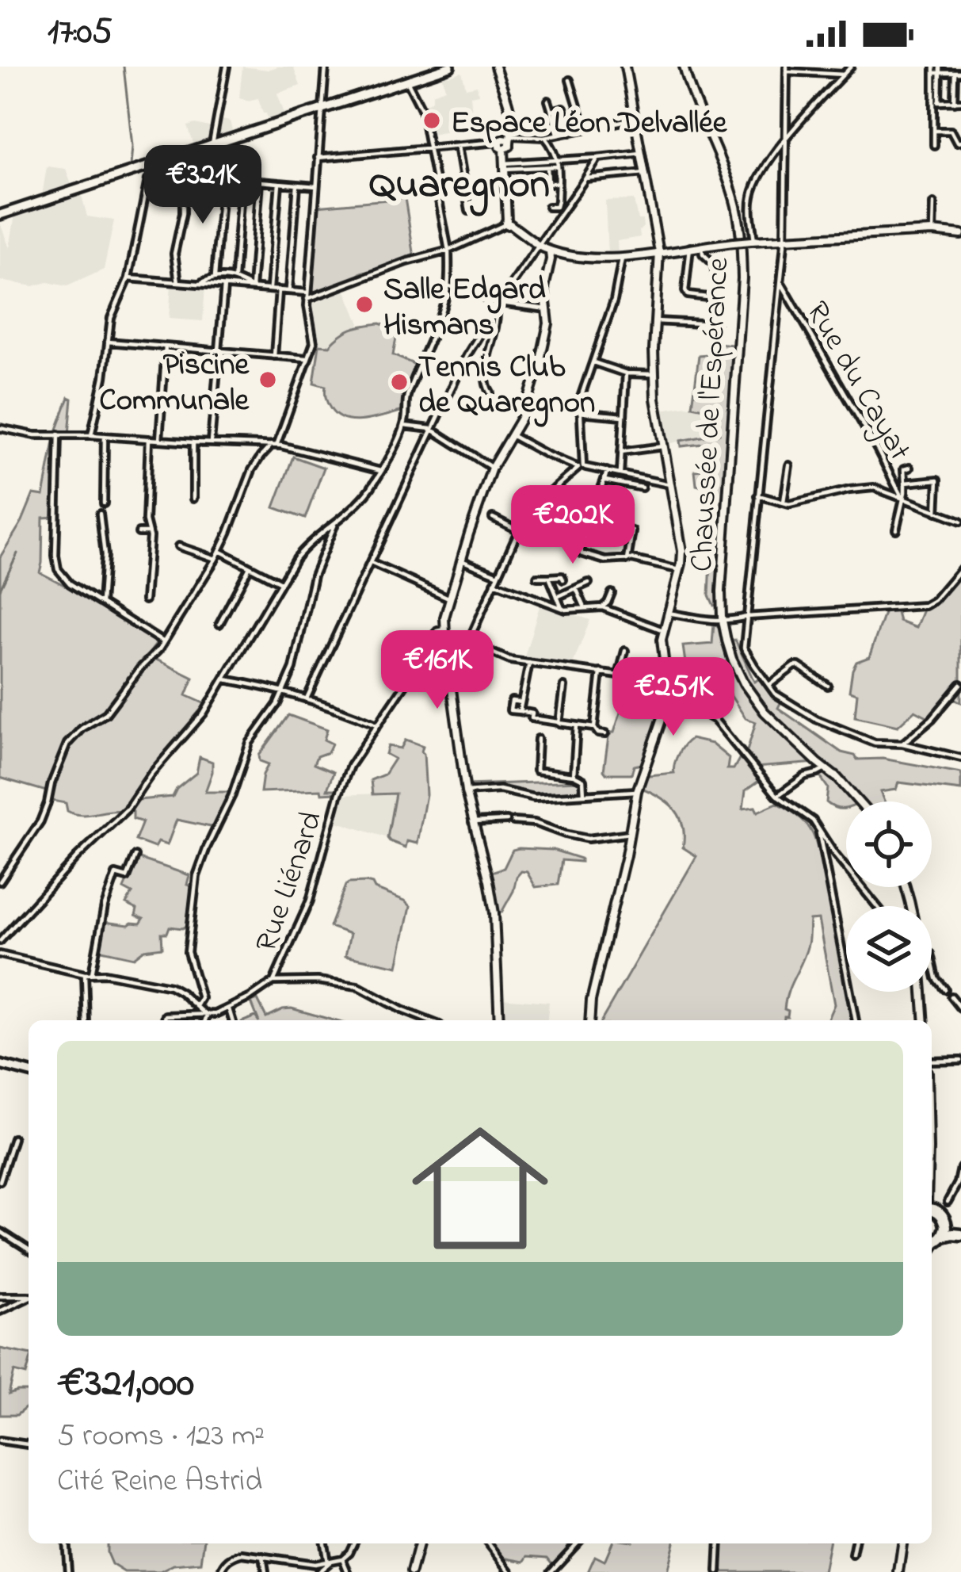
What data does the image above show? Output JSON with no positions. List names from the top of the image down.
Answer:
{
  "streets": {
    "street": ["Rue du Cayat", "Chaussée de l'Espérance", "Rue Liénard"]
  },
  "districts": ["Quaregnon"],
  "places": [
    "Espace Léon Delvallée",
    "Salle Edgard Hismans",
    "Piscine Communale",
    "Tennis Club de Quaregnon"
  ],
  "page": {
    "status": "17:05",
    "price": [
      "€321K",
      "€202K",
      "€161K",
      "€251K"
    ],
    "list": [
      {
        "name": "€321,000",
        "note": "5 rooms · 123 m² · Cité Reine Astrid"
      }
    ]
  }
}
